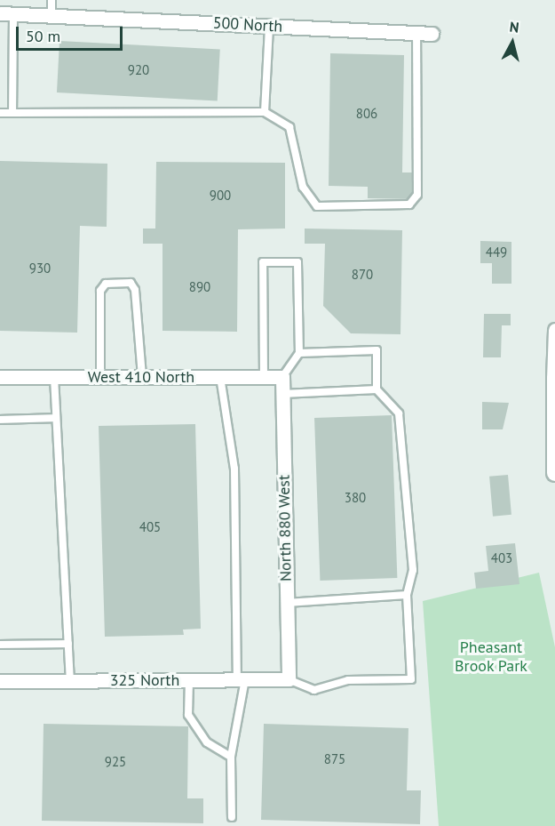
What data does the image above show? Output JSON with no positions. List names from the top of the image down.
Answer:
{
  "streets": {
    "street": [
      "500 North",
      "West 410 North",
      "North 880 West",
      "325 North"
    ]
  },
  "crossings": [
    ["West 410 North", "North 880 West"],
    ["North 880 West", "325 North"]
  ],
  "parks": ["Pheasant Brook Park"],
  "house_numbers": [
    "920",
    "806",
    "900",
    "449",
    "930",
    "870",
    "890",
    "380",
    "405",
    "403",
    "875",
    "925"
  ],
  "scale_bar": "50 m",
  "north": "top"
}
